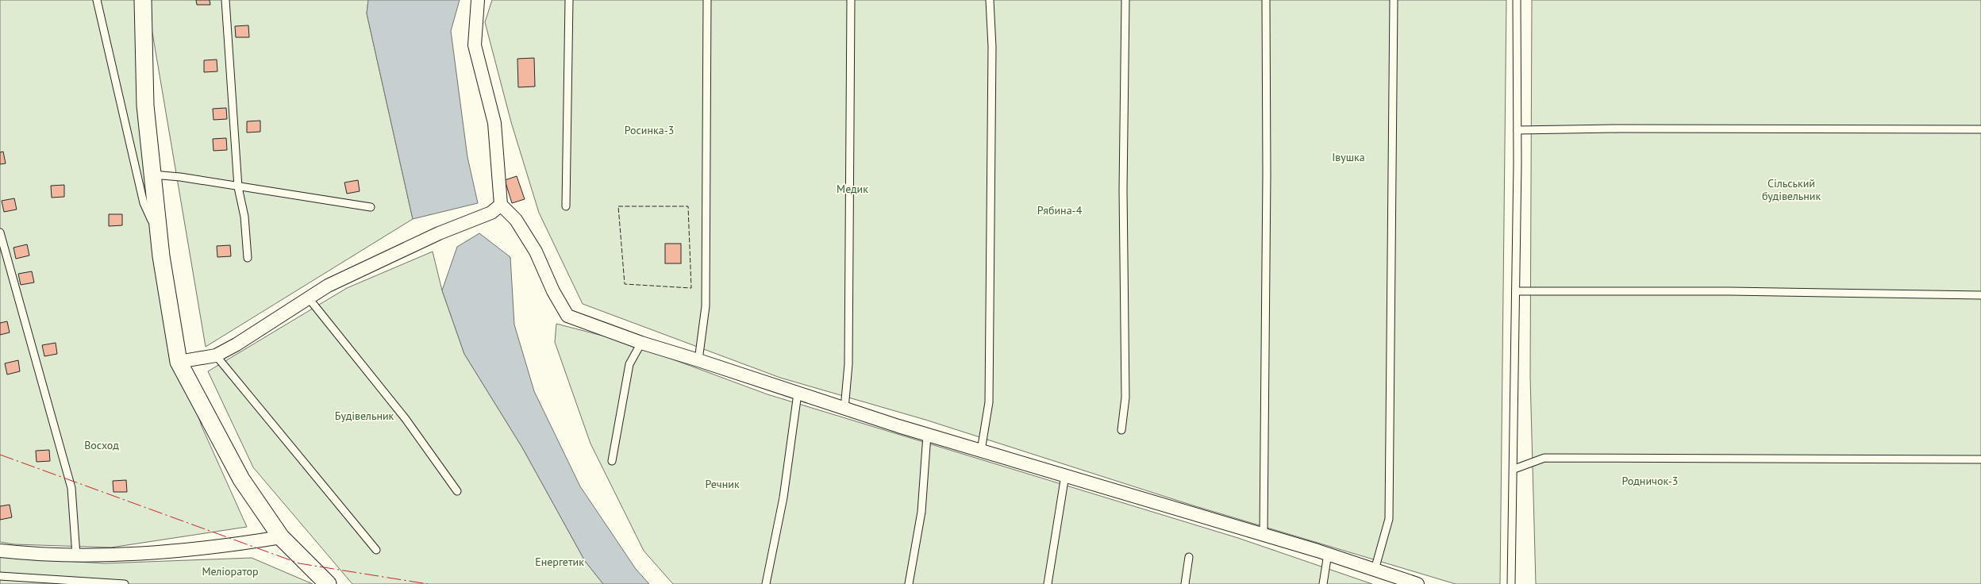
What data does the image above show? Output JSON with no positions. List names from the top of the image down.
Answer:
{
  "parks": [
    "Росинка-3",
    "Івушка",
    "Сільський будівельник",
    "Медик",
    "Рябина-4",
    "Будівельник",
    "Восход",
    "Родничок-3",
    "Речник",
    "Енергетик",
    "Меліоратор"
  ]
}
